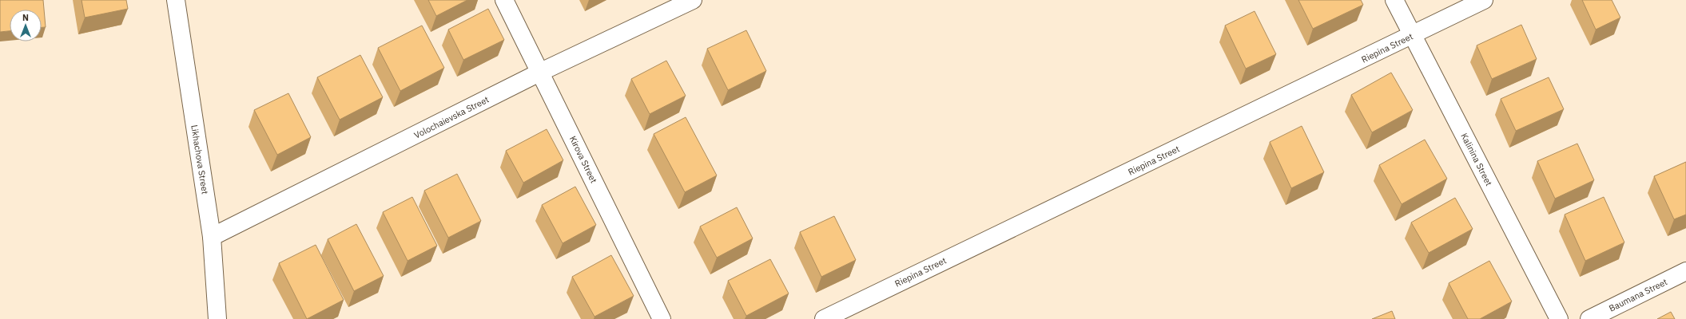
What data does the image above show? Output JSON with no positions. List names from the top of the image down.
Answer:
{
  "streets": {
    "street": [
      "Riepina Street",
      "Volochaievska Street",
      "Likhachova Street",
      "Kirova Street",
      "Kalinina Street",
      "Baumana Street"
    ]
  },
  "crossings": [
    ["Riepina Street", "Kalinina Street"],
    ["Volochaievska Street", "Likhachova Street"],
    ["Volochaievska Street", "Kirova Street"]
  ],
  "north": "top"
}
